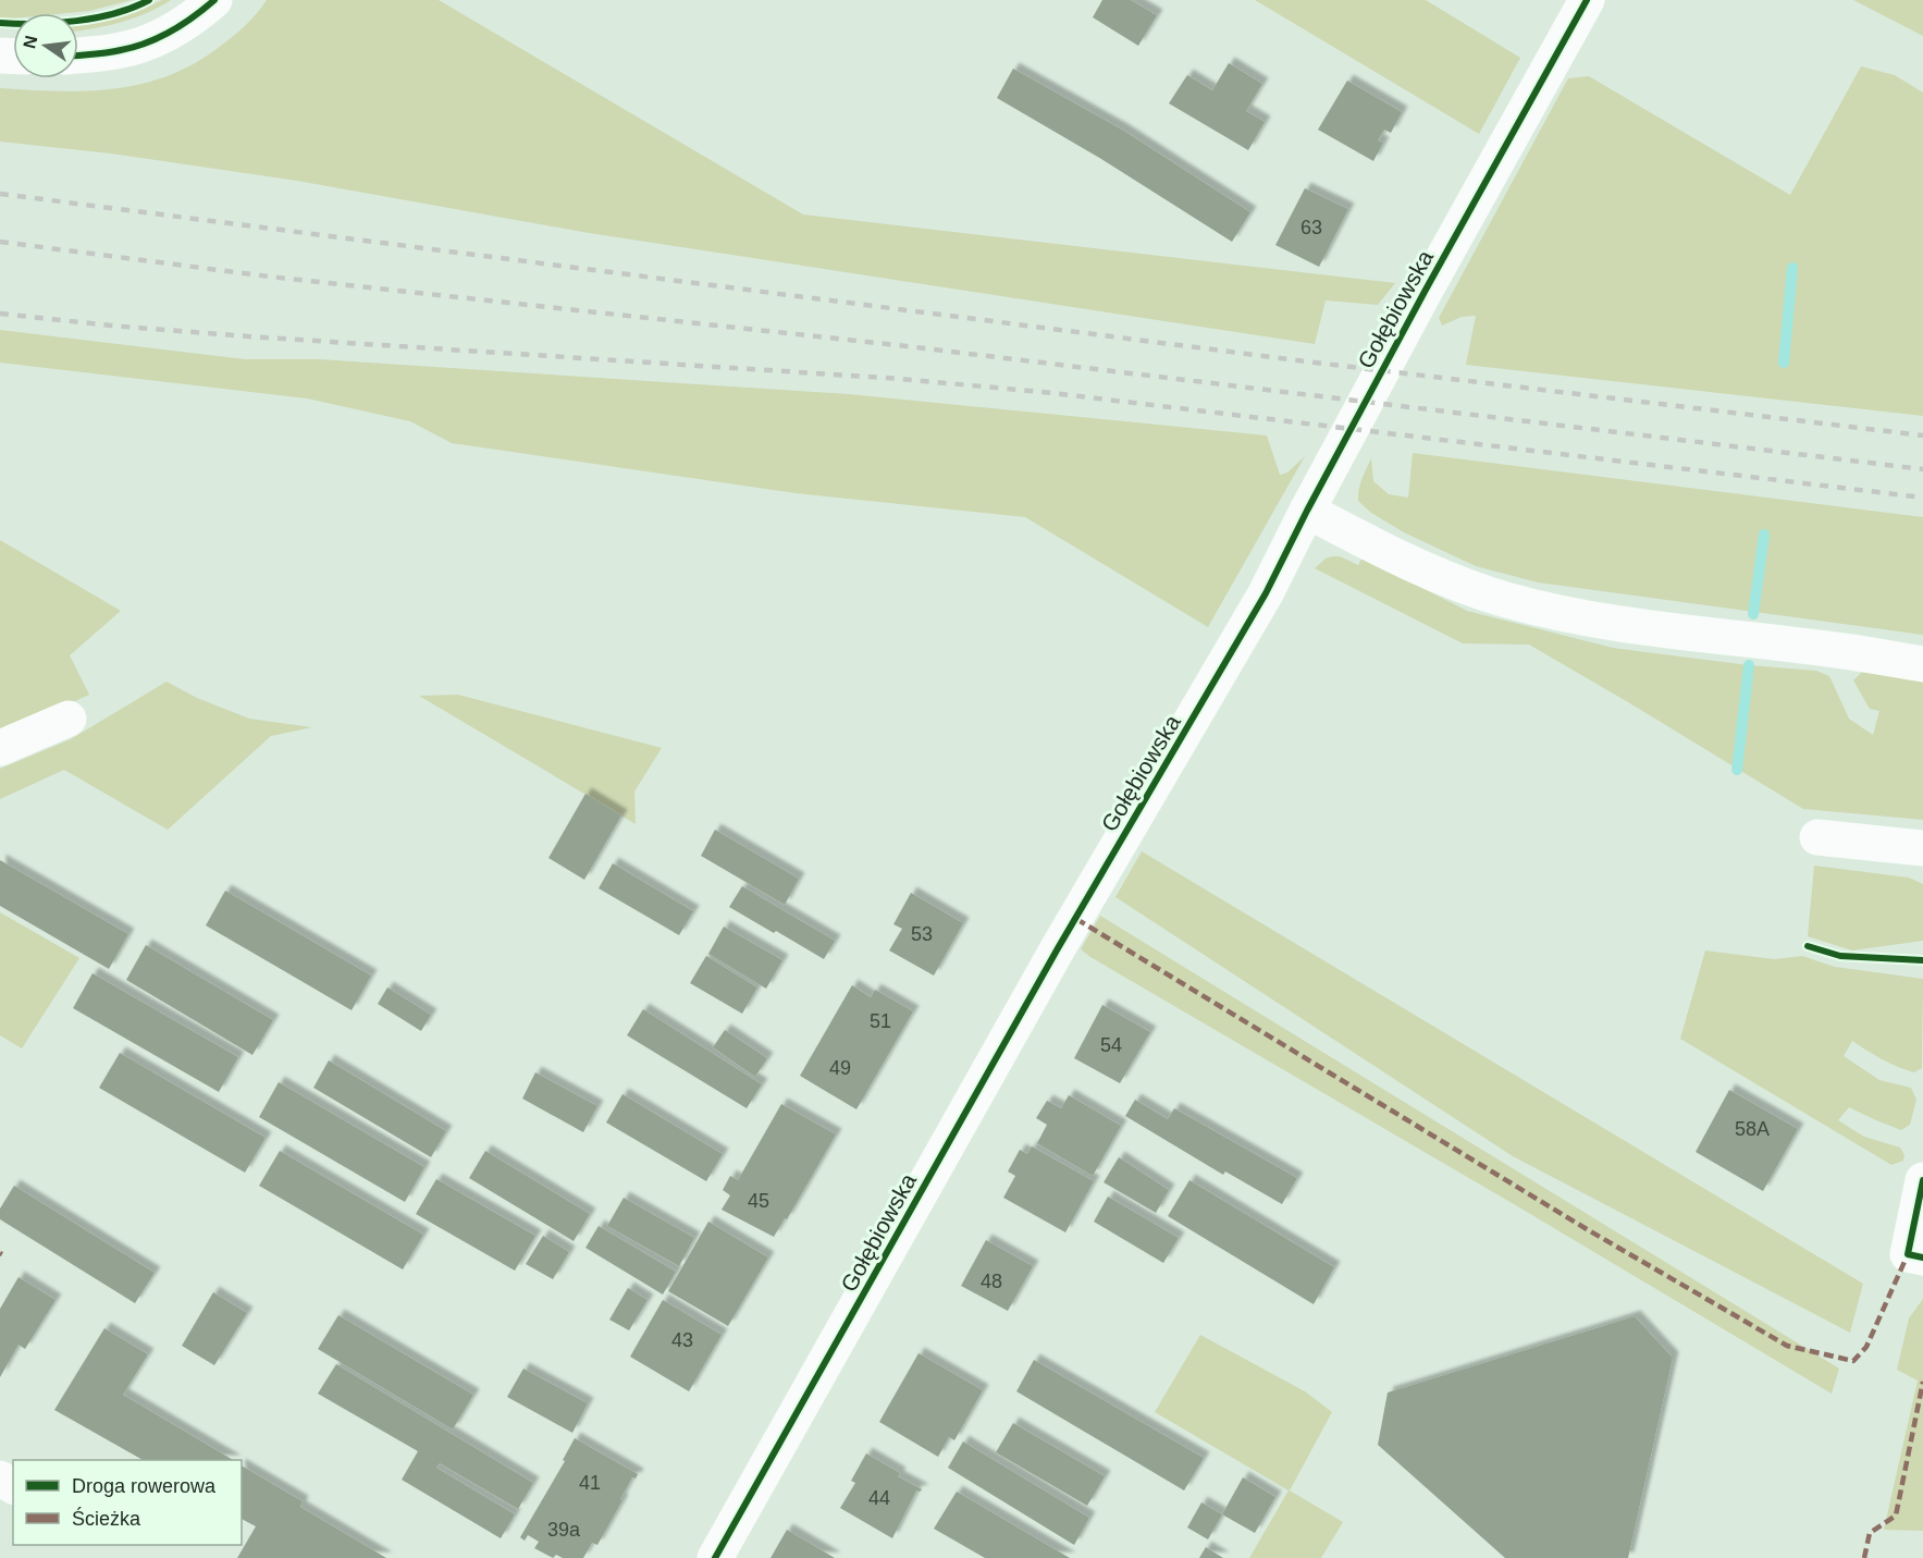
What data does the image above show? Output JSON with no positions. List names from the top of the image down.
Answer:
{
  "streets": {
    "street": ["Gołębiowska"]
  },
  "house_numbers": [
    "63",
    "53",
    "51",
    "54",
    "49",
    "58A",
    "45",
    "48",
    "43",
    "41",
    "44",
    "39a"
  ],
  "legend": ["Droga rowerowa", "Ścieżka"],
  "north": "left"
}
